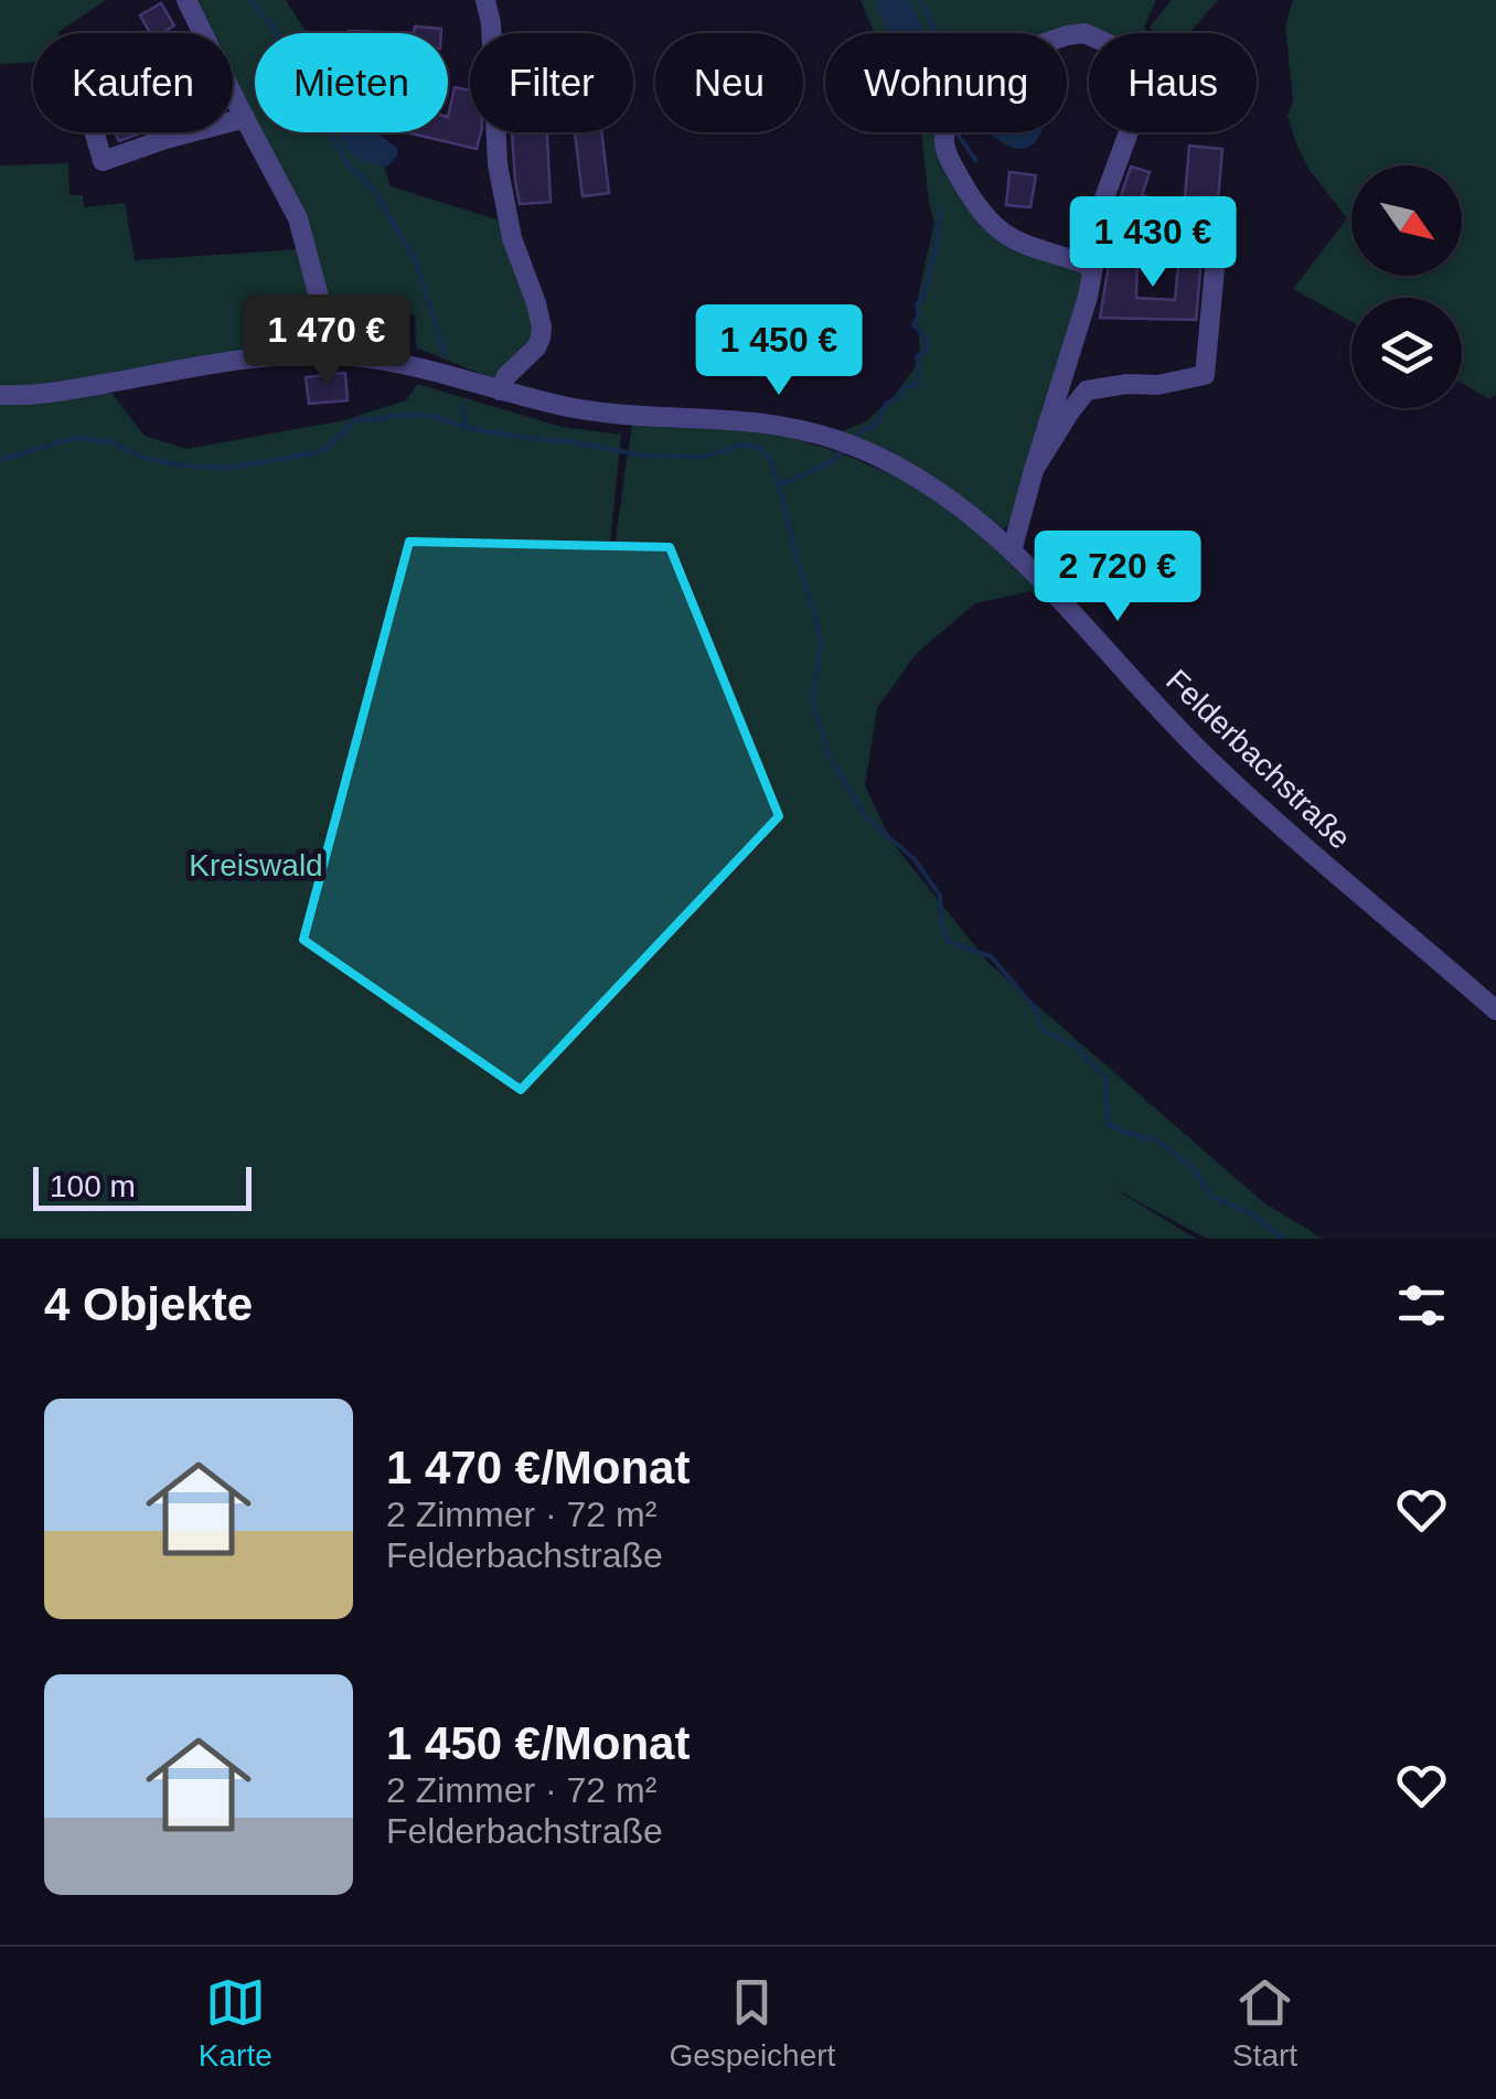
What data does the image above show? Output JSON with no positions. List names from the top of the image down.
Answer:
{
  "streets": {
    "street": ["Felderbachstraße"]
  },
  "parks": ["Kreiswald"],
  "scale_bar": "100 m",
  "north": "bottom right",
  "page": {
    "chip": [
      "Kaufen",
      "Mieten",
      "Filter",
      "Neu",
      "Wohnung",
      "Haus"
    ],
    "price": [
      "1 430 €",
      "1 470 €",
      "1 450 €",
      "2 720 €"
    ],
    "scale": "100 m",
    "heading": "4 Objekte",
    "list": [
      {
        "name": "1 470 €/Monat",
        "note": "2 Zimmer · 72 m² · Felderbachstraße"
      },
      {
        "name": "1 450 €/Monat",
        "note": "2 Zimmer · 72 m² · Felderbachstraße"
      }
    ],
    "tabs": ["Karte", "Gespeichert", "Start"]
  }
}
